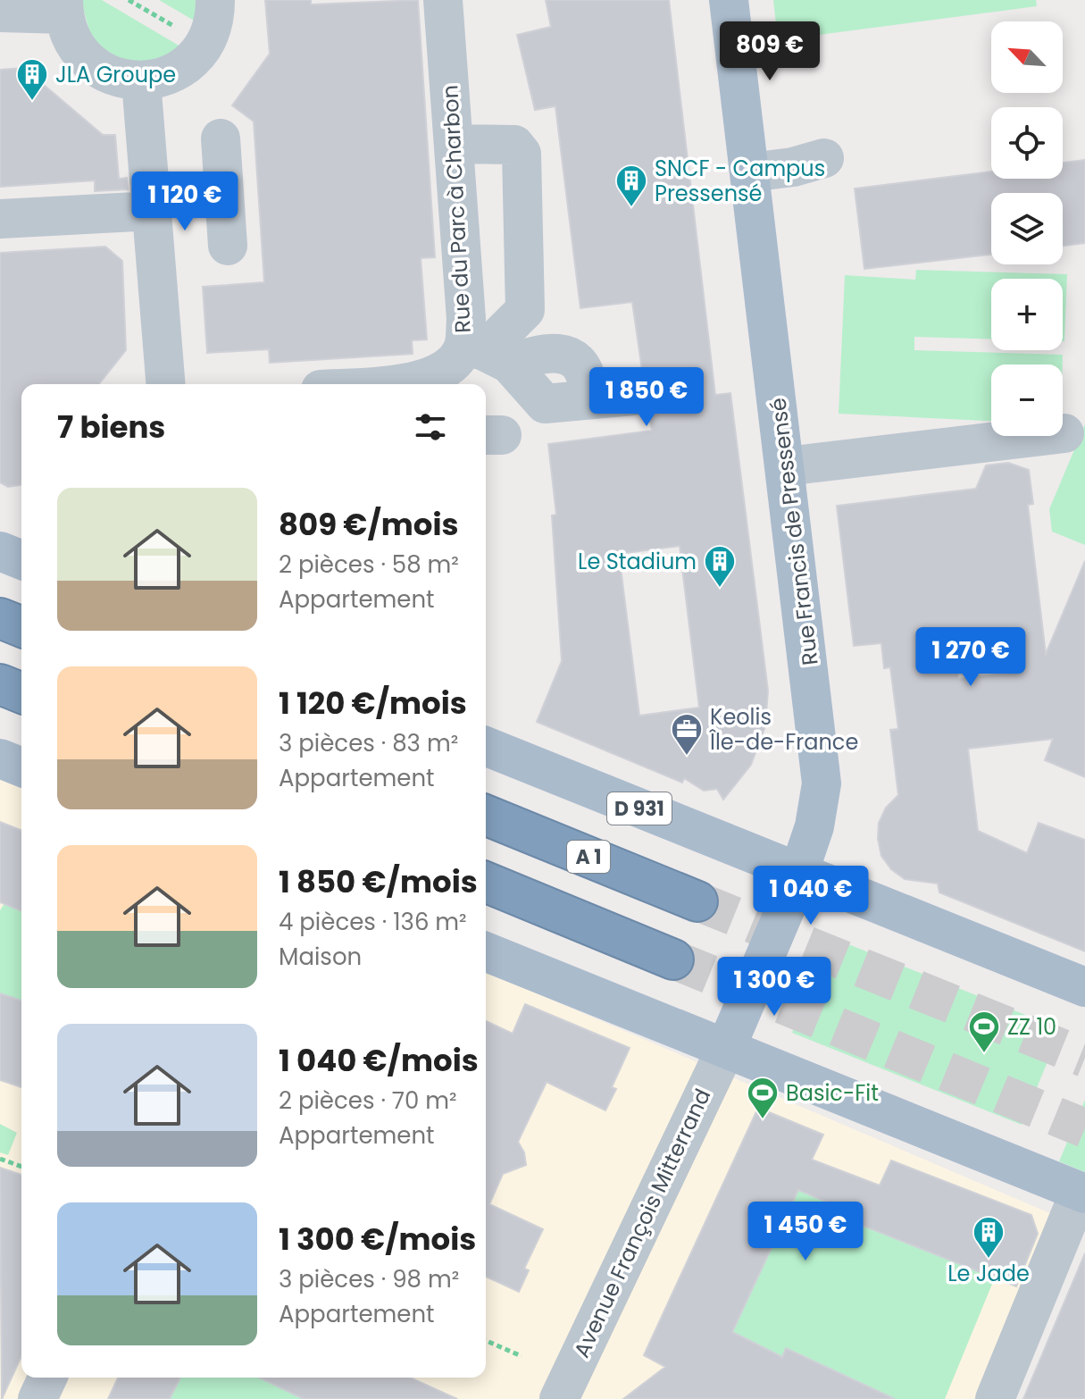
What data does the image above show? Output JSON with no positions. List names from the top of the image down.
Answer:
{
  "streets": {
    "highway": ["A 1"],
    "main road": ["Rue Francis de Pressensé", "D 931"],
    "street": ["Rue du Parc à Charbon", "Avenue François Mitterrand"]
  },
  "crossings": [
    ["Rue Francis de Pressensé", "D 931"],
    ["Rue Francis de Pressensé", "Avenue François Mitterrand"]
  ],
  "places": {
    "building": [
      "JLA Groupe",
      "SNCF - Campus Pressensé",
      "Le Stadium",
      "Le Jade"
    ],
    "office": ["Keolis Île-de-France"],
    "sports": ["ZZ 10", "Basic-Fit"]
  },
  "north": "top left",
  "page": {
    "map_buttons": ["+", "−"],
    "price": [
      "809 €",
      "1 120 €",
      "1 850 €",
      "1 270 €",
      "1 040 €",
      "1 300 €",
      "1 450 €"
    ],
    "heading": "7 biens",
    "list": [
      {
        "name": "809 €/mois",
        "note": "2 pièces · 58 m² · Appartement"
      },
      {
        "name": "1 120 €/mois",
        "note": "3 pièces · 83 m² · Appartement"
      },
      {
        "name": "1 850 €/mois",
        "note": "4 pièces · 136 m² · Maison"
      },
      {
        "name": "1 040 €/mois",
        "note": "2 pièces · 70 m² · Appartement"
      },
      {
        "name": "1 300 €/mois",
        "note": "3 pièces · 98 m² · Appartement"
      }
    ]
  }
}
